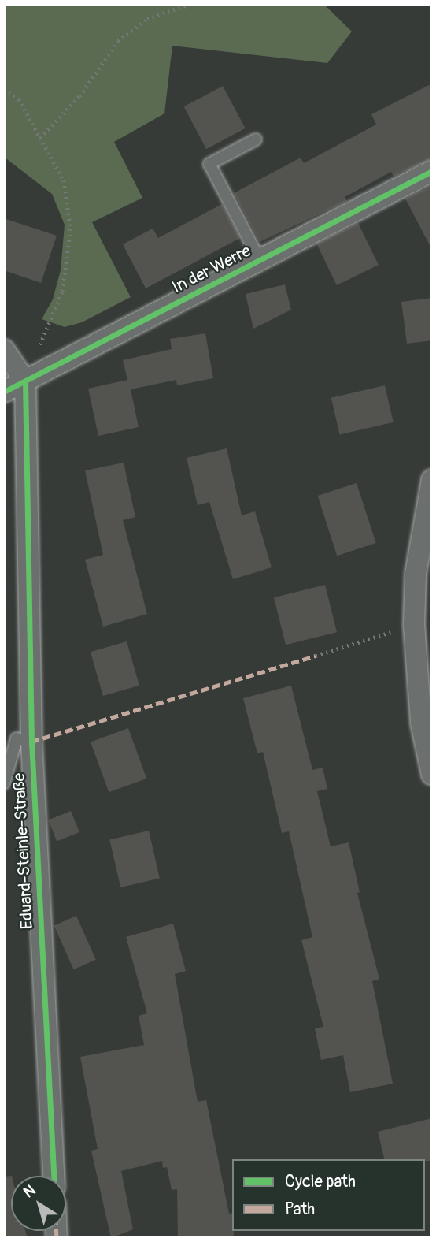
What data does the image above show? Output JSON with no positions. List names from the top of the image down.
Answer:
{
  "streets": {
    "street": ["In der Werre", "Eduard-Steinle-Straße"]
  },
  "crossings": [
    ["In der Werre", "Eduard-Steinle-Straße"]
  ],
  "legend": ["Cycle path", "Path"],
  "north": "top left"
}
